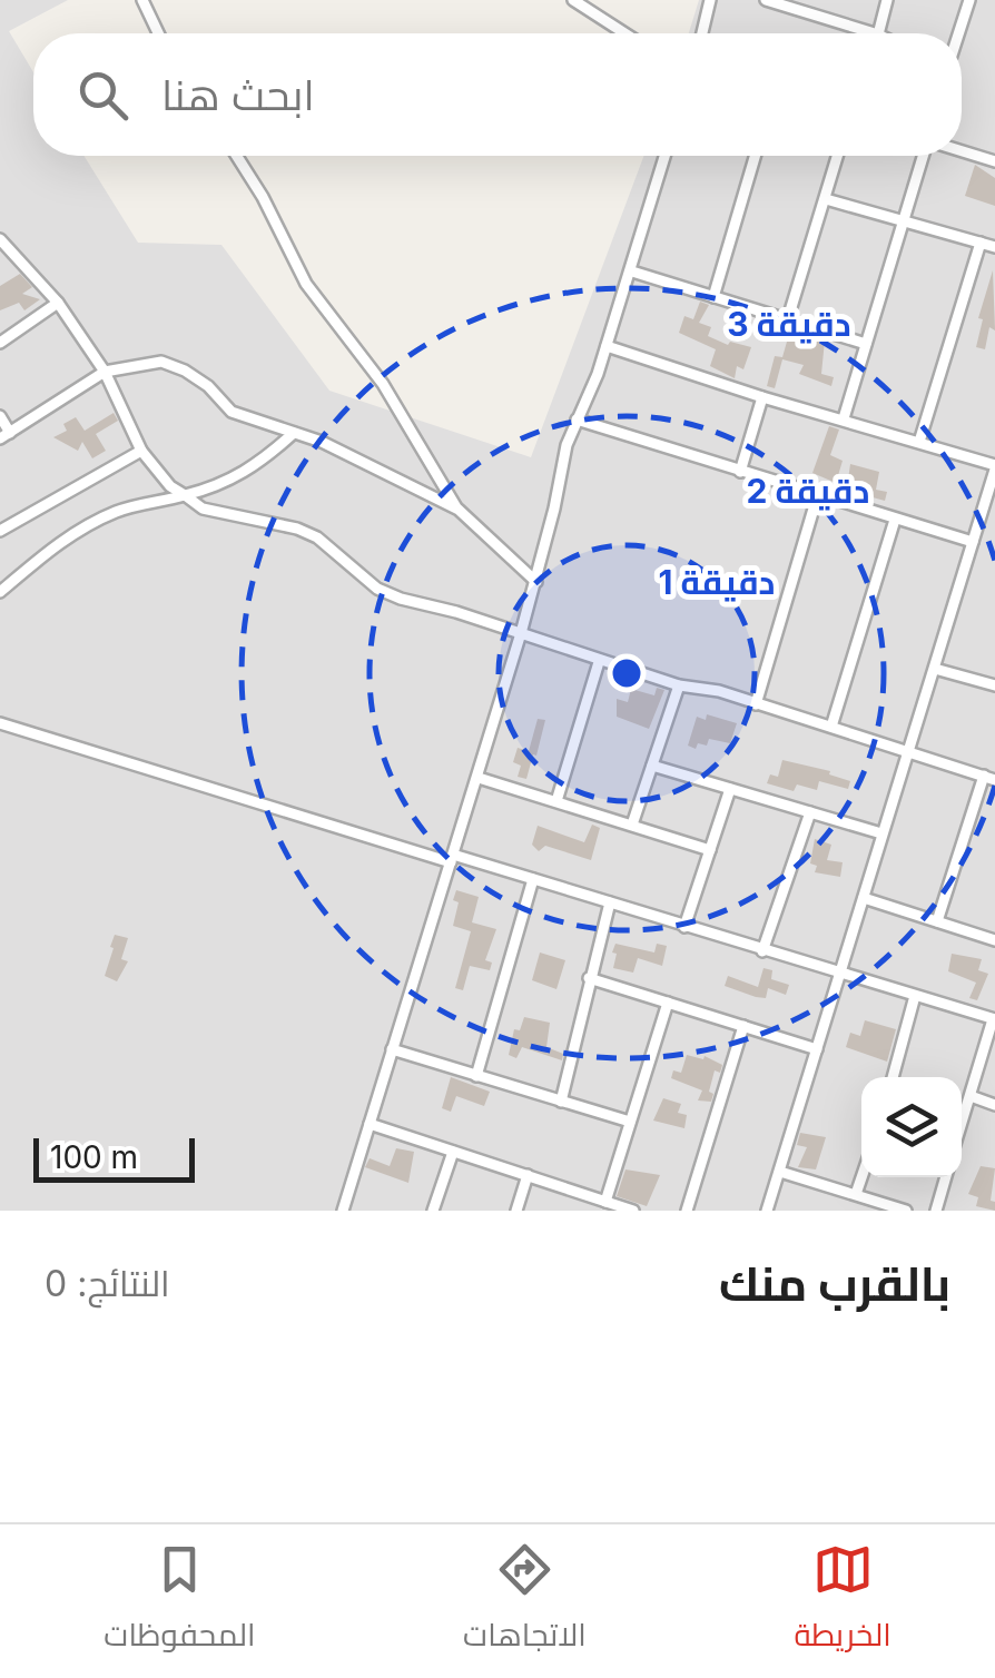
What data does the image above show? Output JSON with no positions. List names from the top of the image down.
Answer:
{
  "scale_bar": "100 m",
  "page": {
    "search": "ابحث هنا",
    "scale": "100 m",
    "heading": ["بالقرب منك", "النتائج: 0"],
    "nav": ["الخريطة", "الاتجاهات", "المحفوظات"]
  },
  "rings": ["3 دقيقة", "2 دقيقة", "1 دقيقة"]
}
